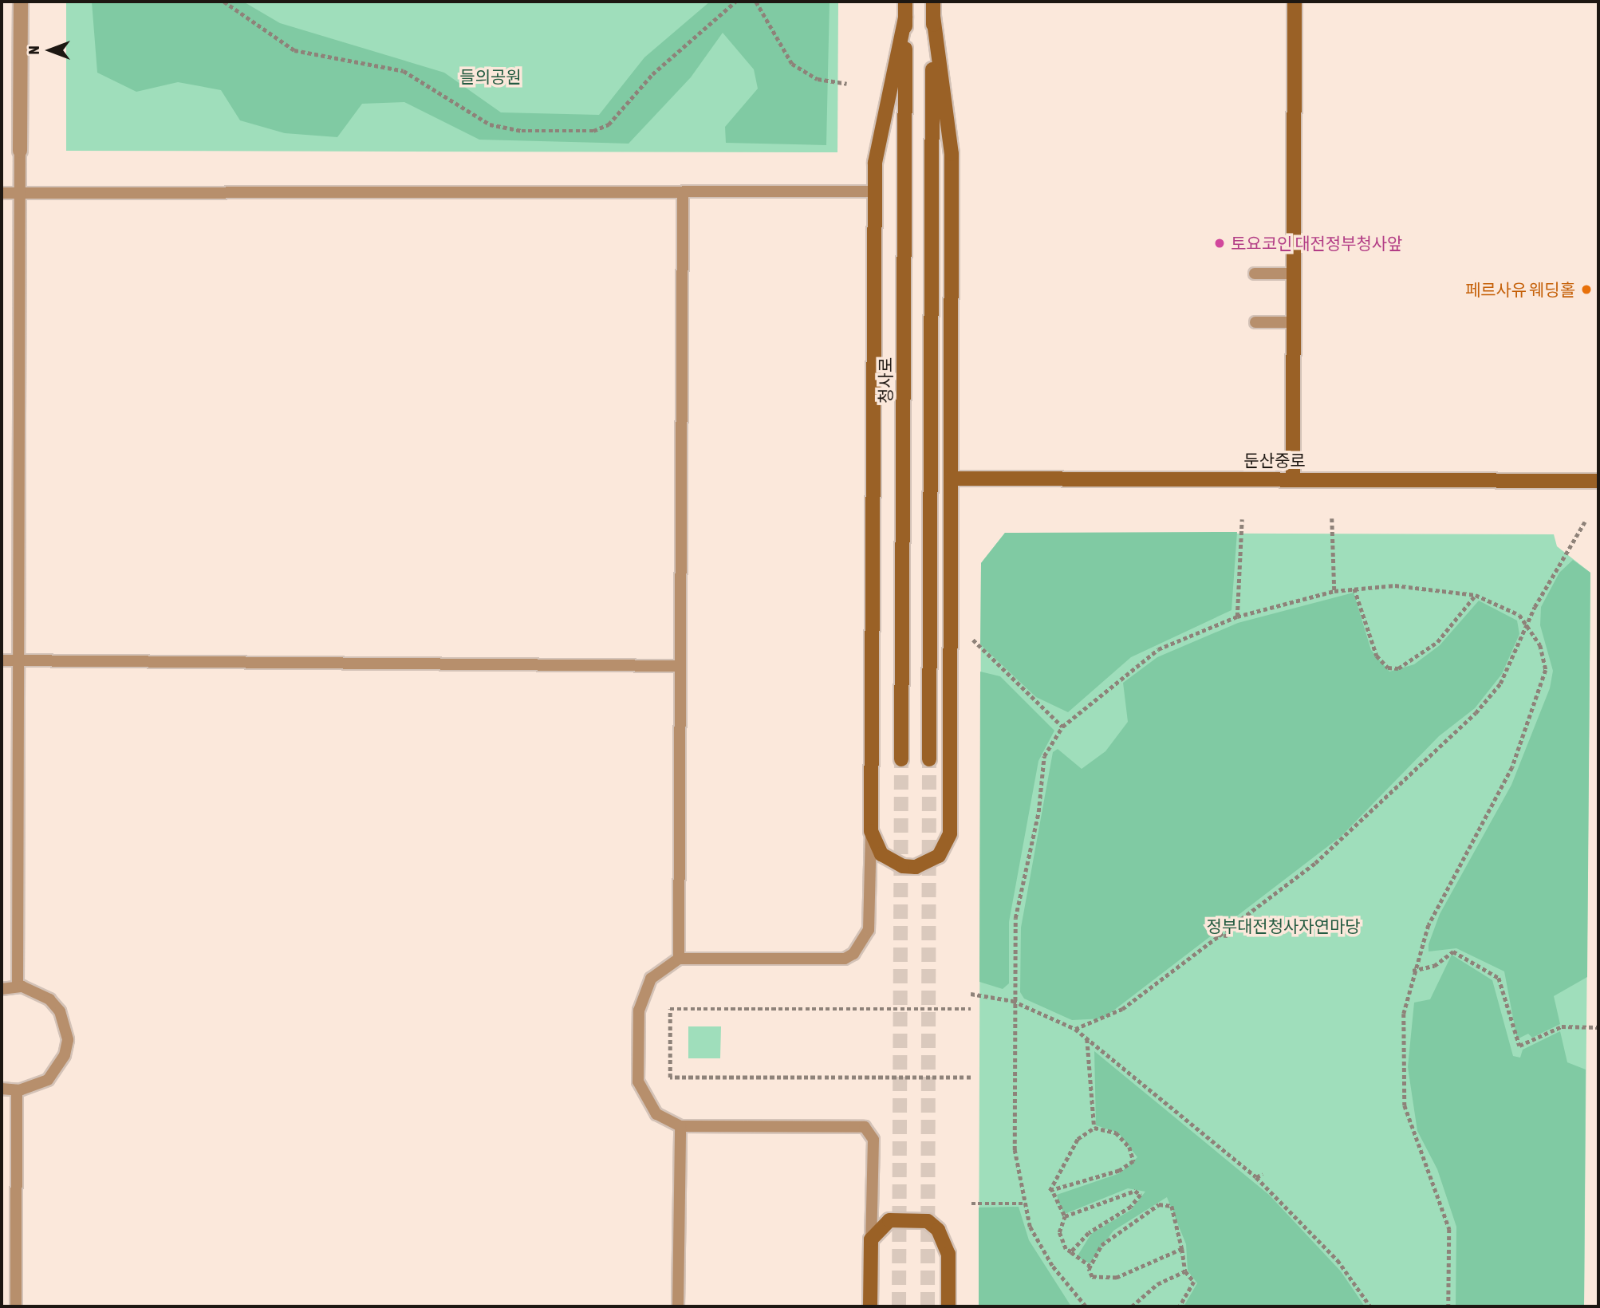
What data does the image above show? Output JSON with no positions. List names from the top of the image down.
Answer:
{
  "streets": {
    "street": ["청사로", "둔산중로"]
  },
  "parks": ["들의공원", "정부대전청사자연마당"],
  "places": ["토요코인 대전정부청사앞", "페르사유 웨딩홀"],
  "north": "left"
}
